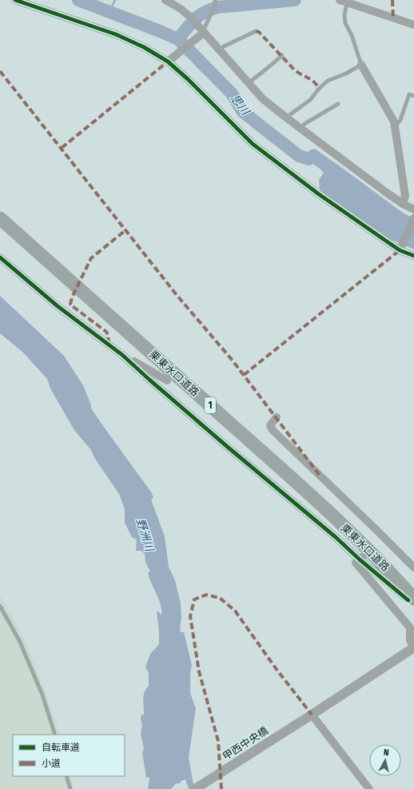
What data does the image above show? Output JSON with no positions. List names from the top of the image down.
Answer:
{
  "streets": {
    "highway": ["栗東水口道路", "1"],
    "street": ["甲西中央橋"]
  },
  "water": ["思川", "野洲川"],
  "legend": ["自転車道", "小道"],
  "north": "top"
}
